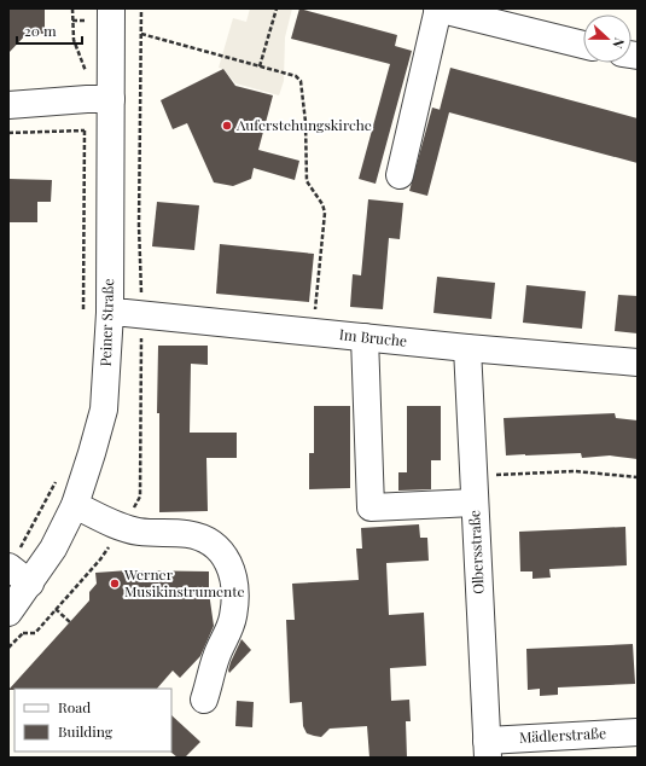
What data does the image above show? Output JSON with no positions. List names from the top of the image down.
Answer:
{
  "streets": {
    "street": [
      "Peiner Straße",
      "Im Bruche",
      "Olbersstraße",
      "Mädlerstraße"
    ]
  },
  "crossings": [
    ["Peiner Straße", "Im Bruche"],
    ["Im Bruche", "Olbersstraße"],
    ["Olbersstraße", "Mädlerstraße"]
  ],
  "places": ["Auferstehungskirche", "Werner Musikinstrumente"],
  "legend": ["Road", "Building"],
  "scale_bar": "20 m",
  "north": "right"
}
